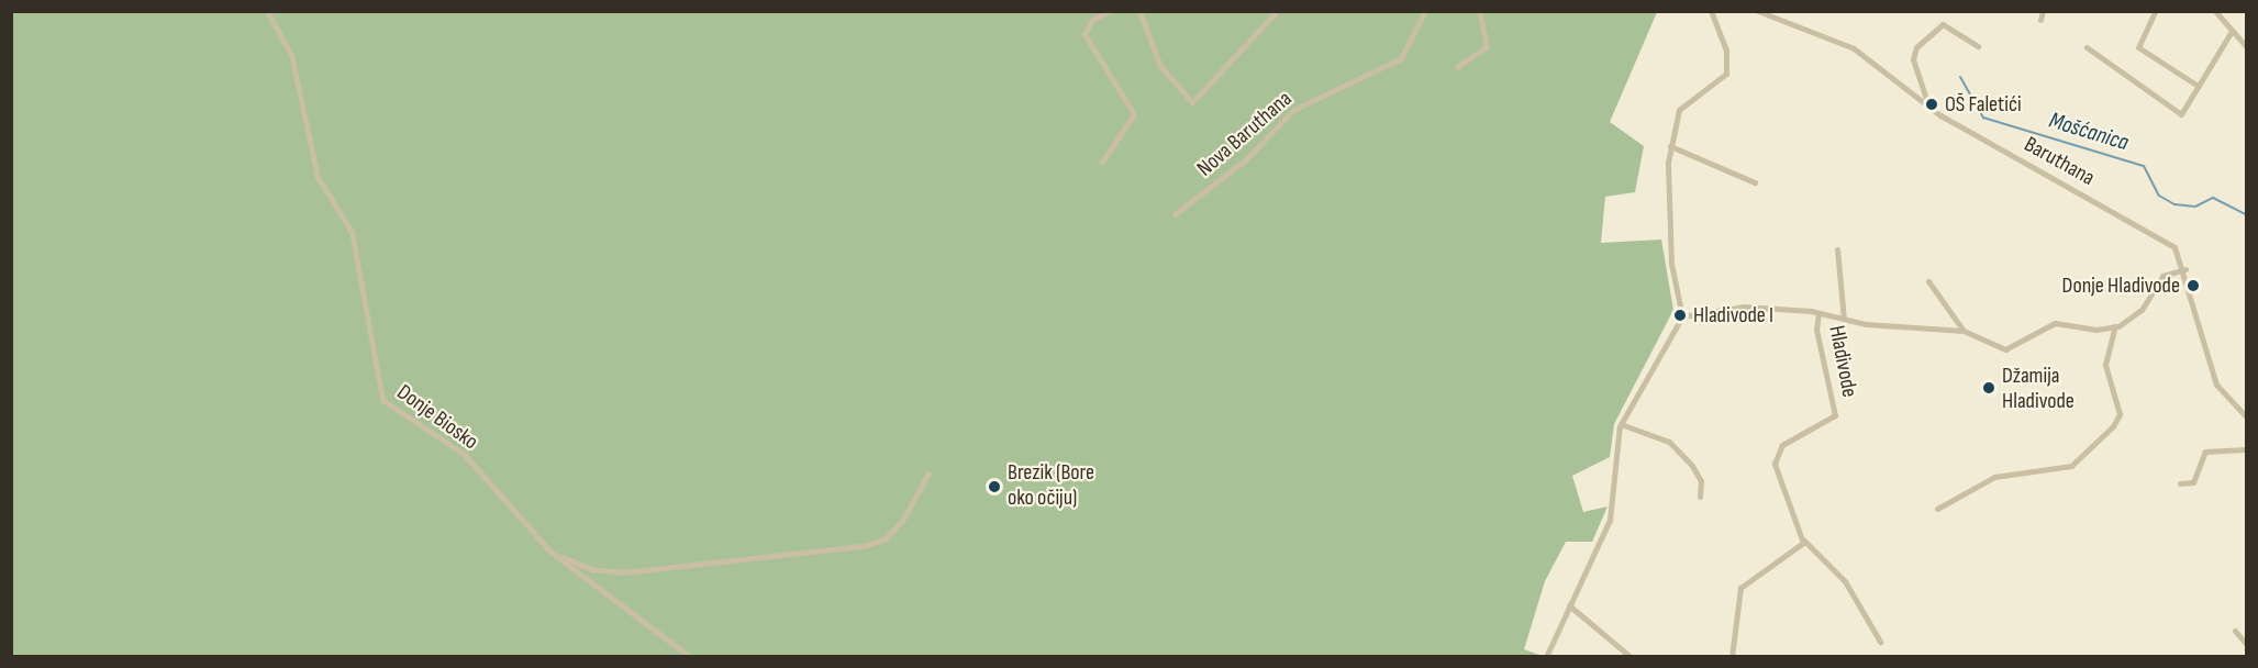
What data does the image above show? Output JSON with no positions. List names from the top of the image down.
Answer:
{
  "streets": {
    "street": [
      "Nova Baruthana",
      "Baruthana",
      "Hladivode",
      "Donje Biosko"
    ]
  },
  "water": ["Mošćanica"],
  "places": [
    "OŠ Faletići",
    "Donje Hladivode",
    "Hladivode I",
    "Džamija Hladivode",
    "Brezik (Bore oko očiju)"
  ]
}
